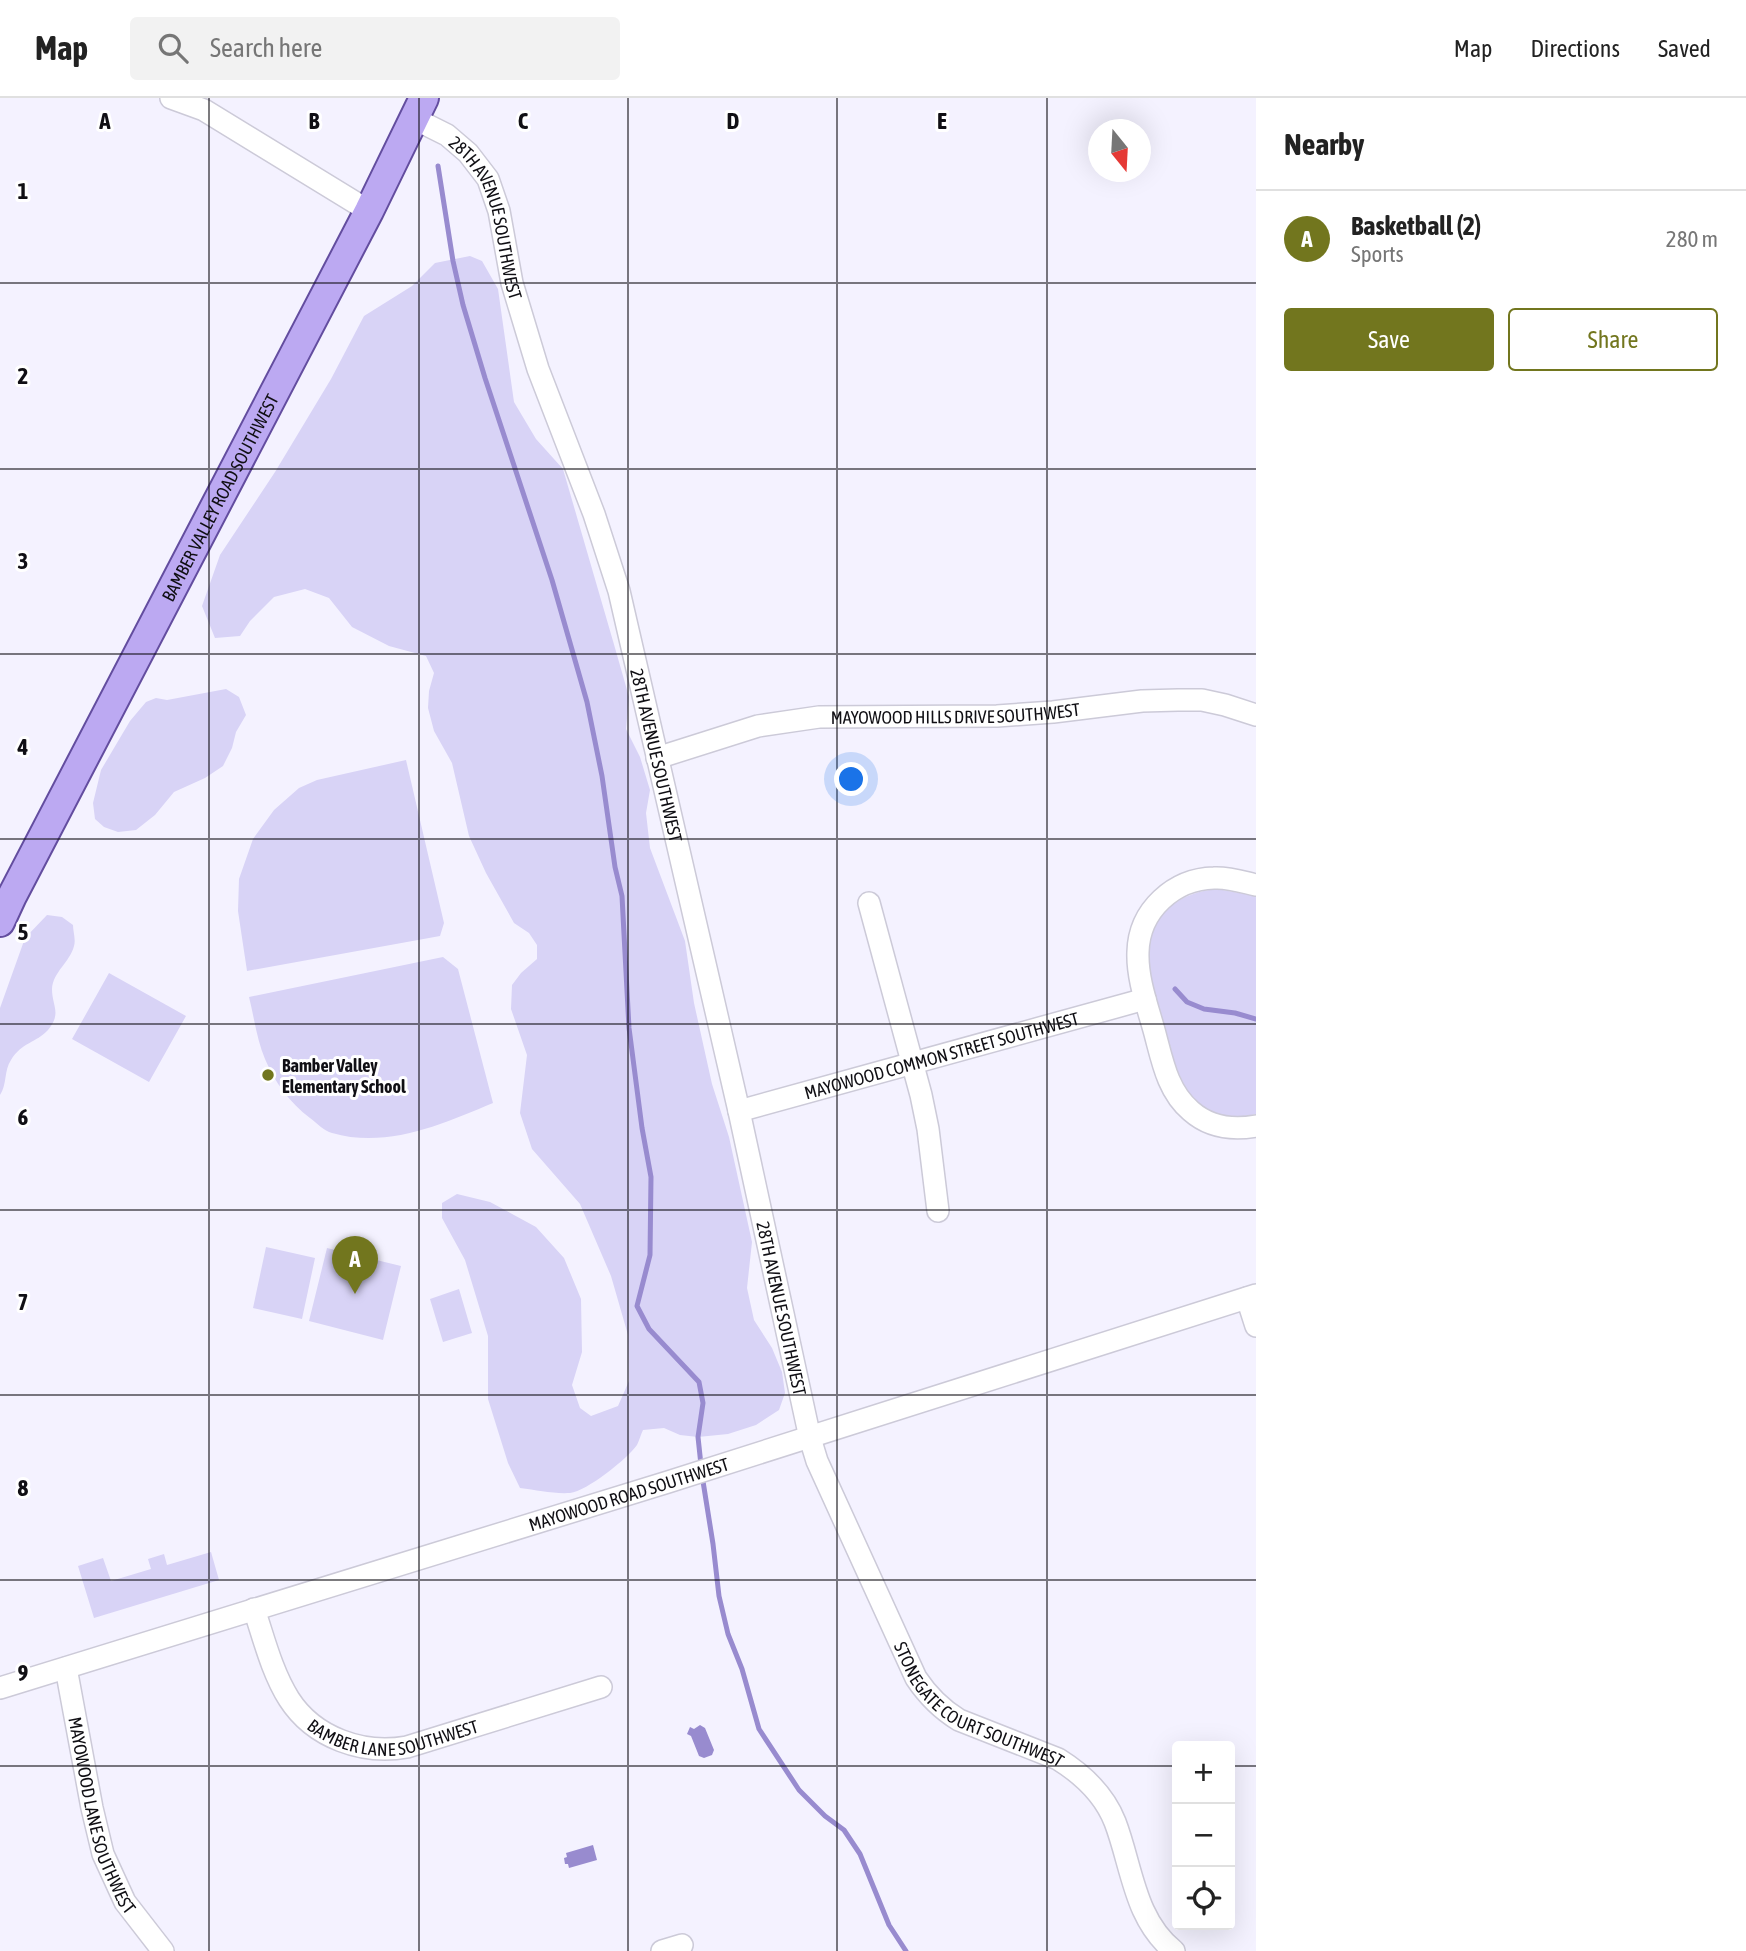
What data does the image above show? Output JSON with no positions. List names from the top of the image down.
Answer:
{
  "streets": {
    "main road": ["BAMBER VALLEY ROAD SOUTHWEST"],
    "street": [
      "28TH AVENUE SOUTHWEST",
      "MAYOWOOD HILLS DRIVE SOUTHWEST",
      "MAYOWOOD COMMON STREET SOUTHWEST",
      "MAYOWOOD ROAD SOUTHWEST",
      "STONEGATE COURT SOUTHWEST",
      "BAMBER LANE SOUTHWEST",
      "MAYOWOOD LANE SOUTHWEST"
    ]
  },
  "crossings": [
    ["28TH AVENUE SOUTHWEST", "BAMBER VALLEY ROAD SOUTHWEST"],
    ["28TH AVENUE SOUTHWEST", "MAYOWOOD HILLS DRIVE SOUTHWEST"],
    ["28TH AVENUE SOUTHWEST", "MAYOWOOD COMMON STREET SOUTHWEST"],
    ["28TH AVENUE SOUTHWEST", "MAYOWOOD ROAD SOUTHWEST"],
    ["28TH AVENUE SOUTHWEST", "STONEGATE COURT SOUTHWEST"],
    ["MAYOWOOD ROAD SOUTHWEST", "STONEGATE COURT SOUTHWEST"],
    ["MAYOWOOD ROAD SOUTHWEST", "BAMBER LANE SOUTHWEST"],
    ["MAYOWOOD ROAD SOUTHWEST", "MAYOWOOD LANE SOUTHWEST"]
  ],
  "places": ["Bamber Valley Elementary School"],
  "north": "bottom",
  "page": {
    "header": "Map",
    "search": "Search here",
    "nav": ["Map", "Directions", "Saved"],
    "heading": "Nearby",
    "list": [
      {
        "mark": "A",
        "name": "Basketball (2)",
        "note": "Sports",
        "value": "280 m"
      }
    ],
    "buttons": ["Save", "Share"],
    "pins": "A",
    "map_buttons": ["+", "−"]
  },
  "grid": {
    "columns": [
      "A",
      "B",
      "C",
      "D",
      "E"
    ],
    "rows": [
      "1",
      "2",
      "3",
      "4",
      "5",
      "6",
      "7",
      "8",
      "9"
    ]
  }
}
